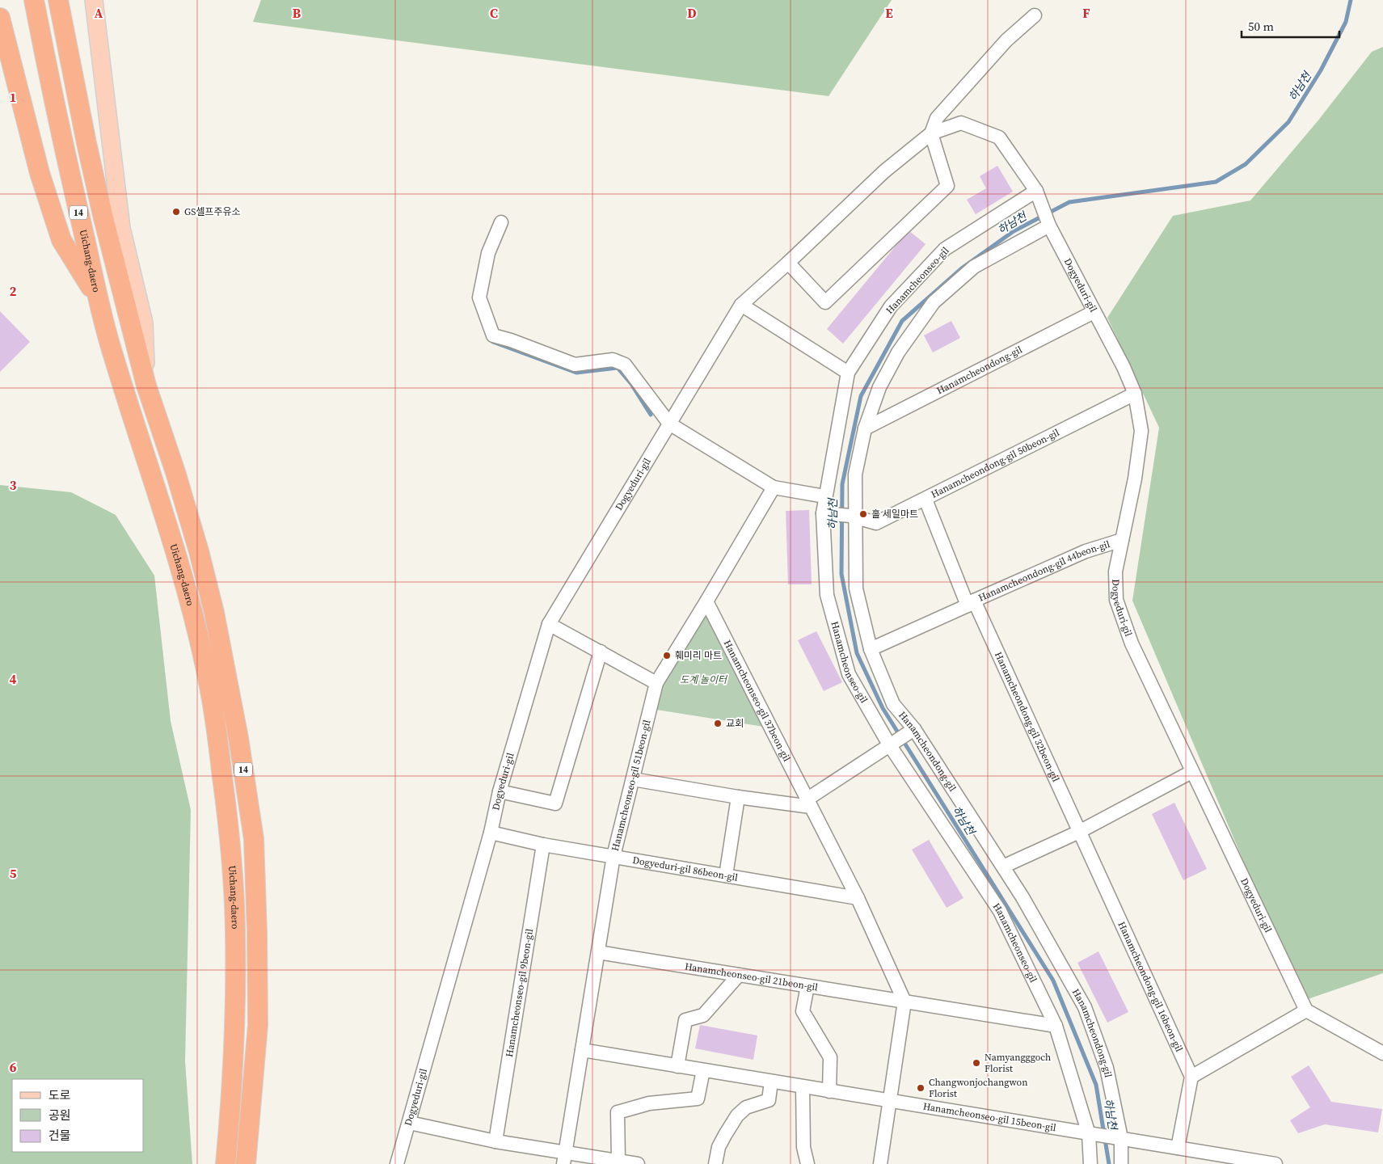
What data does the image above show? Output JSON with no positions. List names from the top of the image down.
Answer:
{
  "streets": {
    "highway": ["14", "Uichang-daero"],
    "street": [
      "Hanamcheonseo-gil",
      "Dogyeduri-gil",
      "Hanamcheondong-gil",
      "Hanamcheondong-gil 50beon-gil",
      "Hanamcheondong-gil 44beon-gil",
      "Hanamcheonseo-gil 37beon-gil",
      "Hanamcheondong-gil 32beon-gil",
      "Hanamcheonseo-gil 51beon-gil",
      "Dogyeduri-gil 86beon-gil",
      "Hanamcheonseo-gil 21beon-gil",
      "Hanamcheondong-gil 16beon-gil",
      "Hanamcheonseo-gil 9beon-gil",
      "Hanamcheonseo-gil 15beon-gil"
    ]
  },
  "crossings": [
    ["Hanamcheonseo-gil", "Dogyeduri-gil"],
    ["Hanamcheonseo-gil", "Hanamcheondong-gil 50beon-gil"],
    ["Hanamcheonseo-gil", "Hanamcheonseo-gil 21beon-gil"],
    ["Hanamcheonseo-gil", "Hanamcheonseo-gil 15beon-gil"],
    ["Dogyeduri-gil", "Hanamcheondong-gil"],
    ["Dogyeduri-gil", "Hanamcheondong-gil 50beon-gil"],
    ["Dogyeduri-gil", "Hanamcheondong-gil 44beon-gil"],
    ["Dogyeduri-gil", "Dogyeduri-gil 86beon-gil"],
    ["Hanamcheondong-gil", "Hanamcheondong-gil 50beon-gil"],
    ["Hanamcheondong-gil", "Hanamcheondong-gil 44beon-gil"],
    ["Hanamcheondong-gil", "Hanamcheonseo-gil 15beon-gil"],
    ["Hanamcheondong-gil 50beon-gil", "Hanamcheondong-gil 44beon-gil"],
    ["Hanamcheondong-gil 44beon-gil", "Hanamcheondong-gil 32beon-gil"],
    ["Hanamcheonseo-gil 37beon-gil", "Hanamcheonseo-gil 51beon-gil"],
    ["Hanamcheondong-gil 32beon-gil", "Hanamcheondong-gil 16beon-gil"],
    ["Hanamcheonseo-gil 51beon-gil", "Dogyeduri-gil 86beon-gil"],
    ["Hanamcheonseo-gil 51beon-gil", "Hanamcheonseo-gil 21beon-gil"],
    ["Hanamcheonseo-gil 51beon-gil", "Hanamcheonseo-gil 15beon-gil"],
    ["Dogyeduri-gil 86beon-gil", "Hanamcheonseo-gil 9beon-gil"]
  ],
  "water": ["하남천"],
  "parks": ["도계 놀이터"],
  "places": [
    "GS셀프주유소",
    "홀 세일마트",
    "훼미리 마트",
    "교회",
    "Namyangggoch Florist",
    "Changwonjochangwon Florist"
  ],
  "legend": ["도로", "공원", "건물"],
  "scale_bar": "50 m",
  "grid": {
    "columns": [
      "A",
      "B",
      "C",
      "D",
      "E",
      "F"
    ],
    "rows": [
      "1",
      "2",
      "3",
      "4",
      "5",
      "6"
    ]
  }
}
